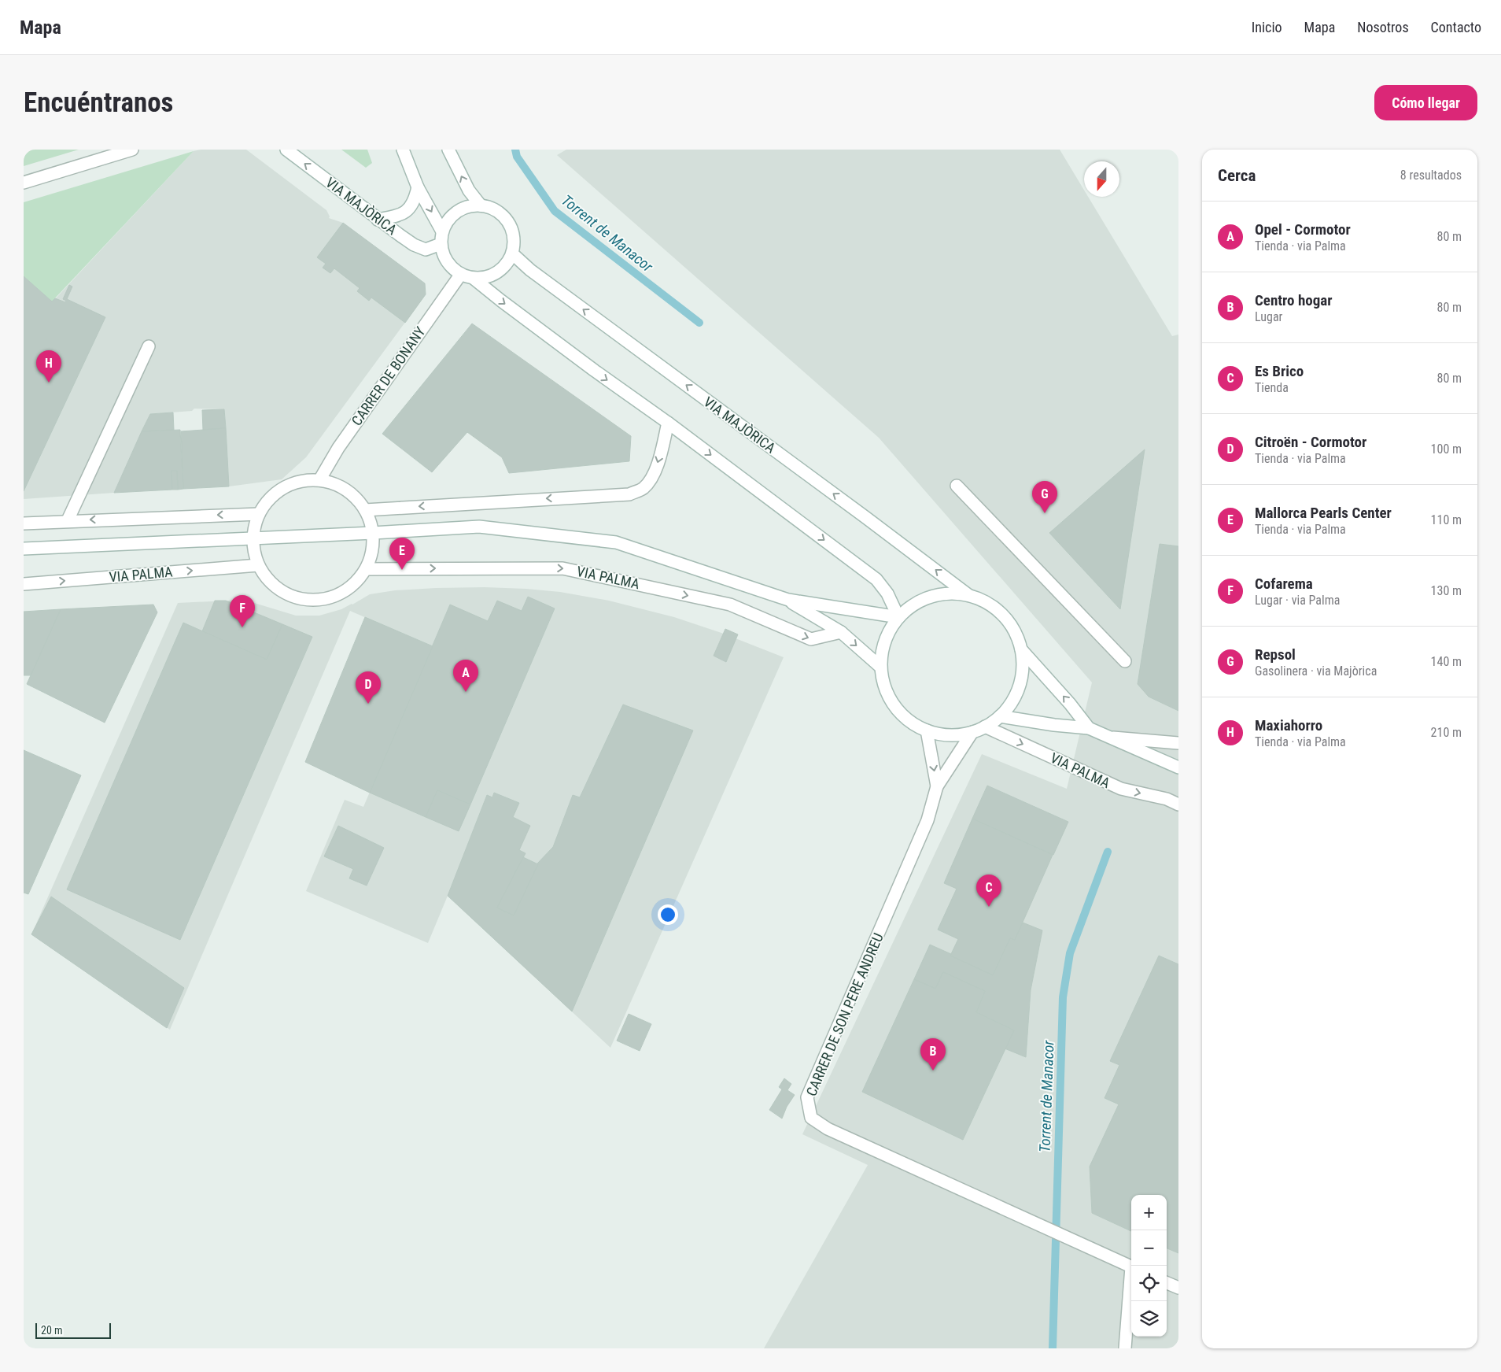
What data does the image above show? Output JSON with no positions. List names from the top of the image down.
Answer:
{
  "streets": {
    "main road": [
      "VIA MAJÒRICA",
      "CARRER DE BONANY",
      "VIA PALMA",
      "CARRER DE SON PERE ANDREU"
    ]
  },
  "crossings": [
    ["VIA MAJÒRICA", "CARRER DE BONANY"]
  ],
  "water": ["Torrent de Manacor"],
  "scale_bar": "20 m",
  "north": "bottom",
  "page": {
    "header": "Mapa",
    "nav": [
      "Inicio",
      "Mapa",
      "Nosotros",
      "Contacto"
    ],
    "buttons": "Cómo llegar",
    "title": "Encuéntranos",
    "heading": ["Cerca", "8 resultados"],
    "list": [
      {
        "mark": "A",
        "name": "Opel - Cormotor",
        "note": "Tienda · via Palma",
        "value": "80 m"
      },
      {
        "mark": "B",
        "name": "Centro hogar",
        "note": "Lugar",
        "value": "80 m"
      },
      {
        "mark": "C",
        "name": "Es Brico",
        "note": "Tienda",
        "value": "80 m"
      },
      {
        "mark": "D",
        "name": "Citroën - Cormotor",
        "note": "Tienda · via Palma",
        "value": "100 m"
      },
      {
        "mark": "E",
        "name": "Mallorca Pearls Center",
        "note": "Tienda · via Palma",
        "value": "110 m"
      },
      {
        "mark": "F",
        "name": "Cofarema",
        "note": "Lugar · via Palma",
        "value": "130 m"
      },
      {
        "mark": "G",
        "name": "Repsol",
        "note": "Gasolinera · via Majòrica",
        "value": "140 m"
      },
      {
        "mark": "H",
        "name": "Maxiahorro",
        "note": "Tienda · via Palma",
        "value": "210 m"
      }
    ],
    "pins": [
      "H",
      "G",
      "E",
      "F",
      "A",
      "D",
      "C",
      "B"
    ],
    "map_buttons": ["+", "−"],
    "scale": "20 m"
  }
}
